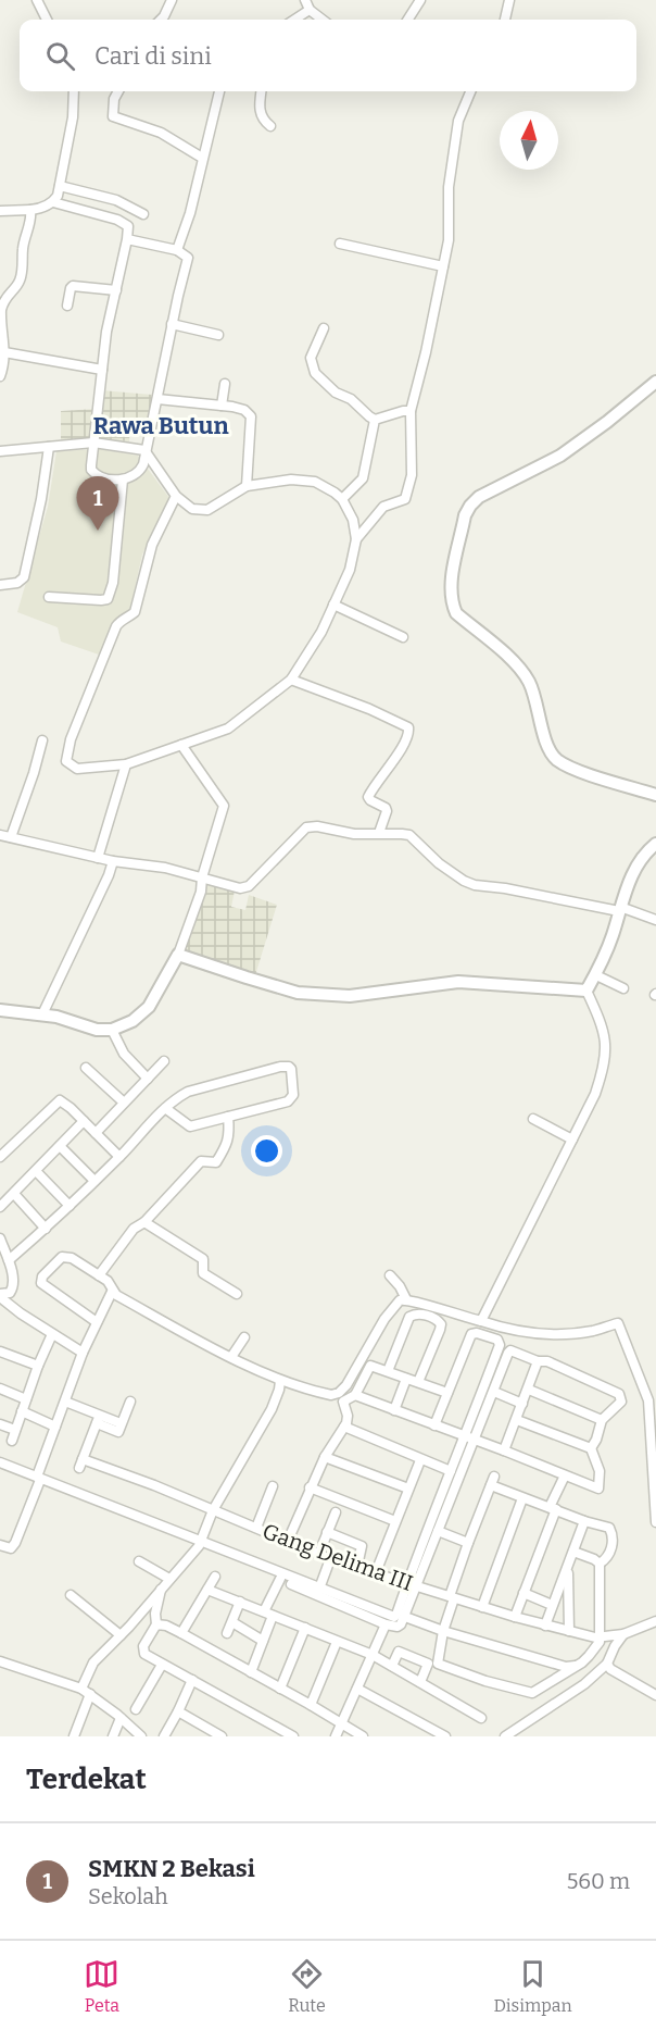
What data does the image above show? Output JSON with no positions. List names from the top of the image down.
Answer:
{
  "streets": {
    "street": ["Gang Delima III"]
  },
  "districts": ["Rawa Butun"],
  "north": "top",
  "page": {
    "search": "Cari di sini",
    "pins": "1",
    "heading": "Terdekat",
    "list": [
      {
        "mark": "1",
        "name": "SMKN 2 Bekasi",
        "note": "Sekolah",
        "value": "560 m"
      }
    ],
    "nav": ["Peta", "Rute", "Disimpan"]
  }
}
